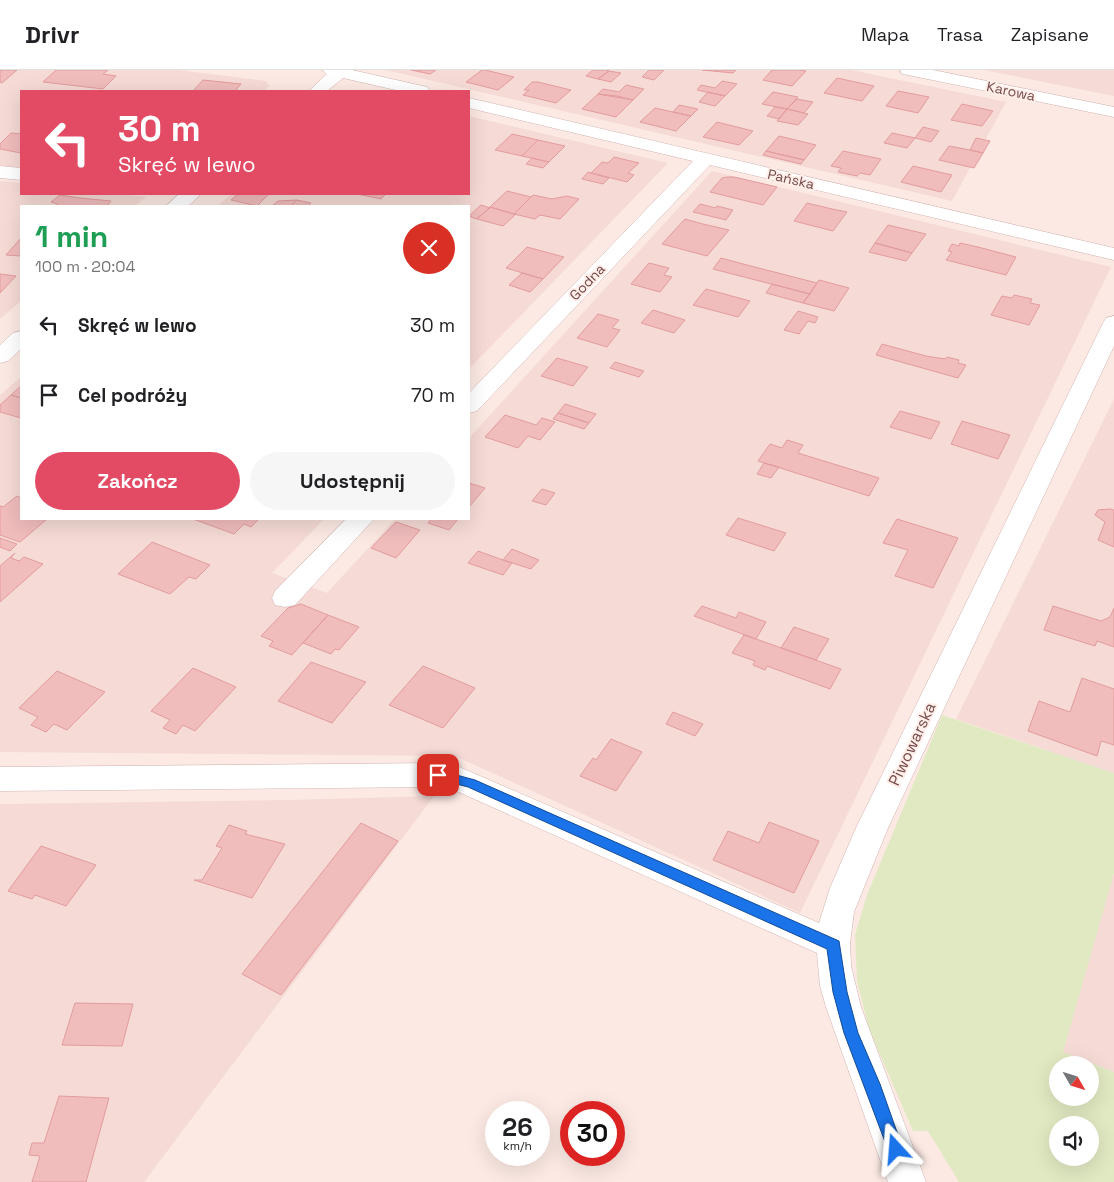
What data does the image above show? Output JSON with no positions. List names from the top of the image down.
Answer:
{
  "streets": {
    "street": [
      "Karowa",
      "Pańska",
      "Godna",
      "Piwowarska"
    ]
  },
  "crossings": [
    ["Pańska", "Godna"]
  ],
  "north": "bottom right",
  "page": {
    "header": "Drivr",
    "nav": ["Mapa", "Trasa", "Zapisane"],
    "turn": ["30 m", "Skręć w lewo"],
    "heading": ["1 min", "100 m · 20:04"],
    "list": [
      {
        "name": "Skręć w lewo",
        "value": "30 m"
      },
      {
        "name": "Cel podróży",
        "value": "70 m"
      }
    ],
    "buttons": ["Zakończ", "Udostępnij"],
    "speed": "26 km/h",
    "limit": "30"
  }
}
